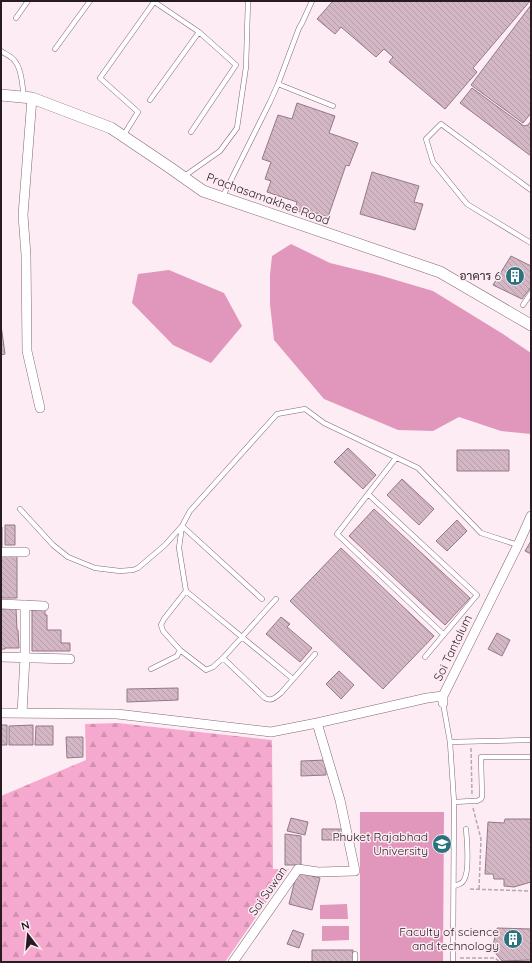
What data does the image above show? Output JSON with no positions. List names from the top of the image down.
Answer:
{
  "streets": {
    "street": ["Prachasamakhee Road", "Soi Tantalum", "Soi Suwan"]
  },
  "places": {
    "building": ["อาคาร 6", "Faculty of science and technology"],
    "school or university": ["Phuket Rajabhad University"]
  },
  "north": "top"
}
